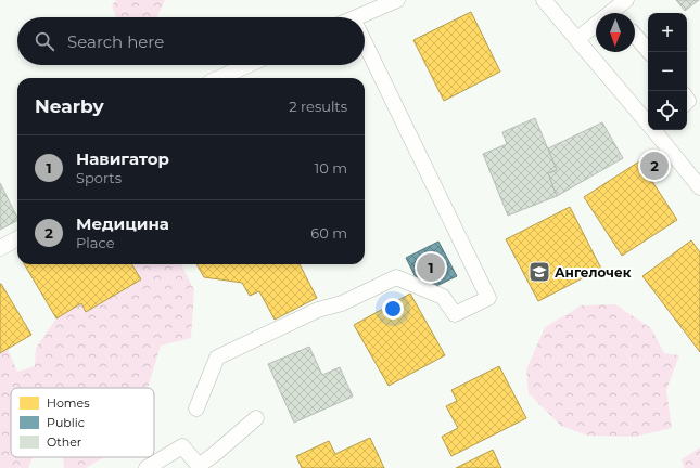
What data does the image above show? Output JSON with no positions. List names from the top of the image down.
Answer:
{
  "places": {
    "school or university": ["Ангелочек"]
  },
  "legend": ["Homes", "Public", "Other"],
  "north": "bottom",
  "page": {
    "map_buttons": ["+", "−"],
    "search": "Search here",
    "heading": ["Nearby", "2 results"],
    "list": [
      {
        "mark": "1",
        "name": "Навигатор",
        "note": "Sports",
        "value": "10 m"
      },
      {
        "mark": "2",
        "name": "Медицина",
        "note": "Place",
        "value": "60 m"
      }
    ],
    "pins": ["2", "1"]
  }
}
